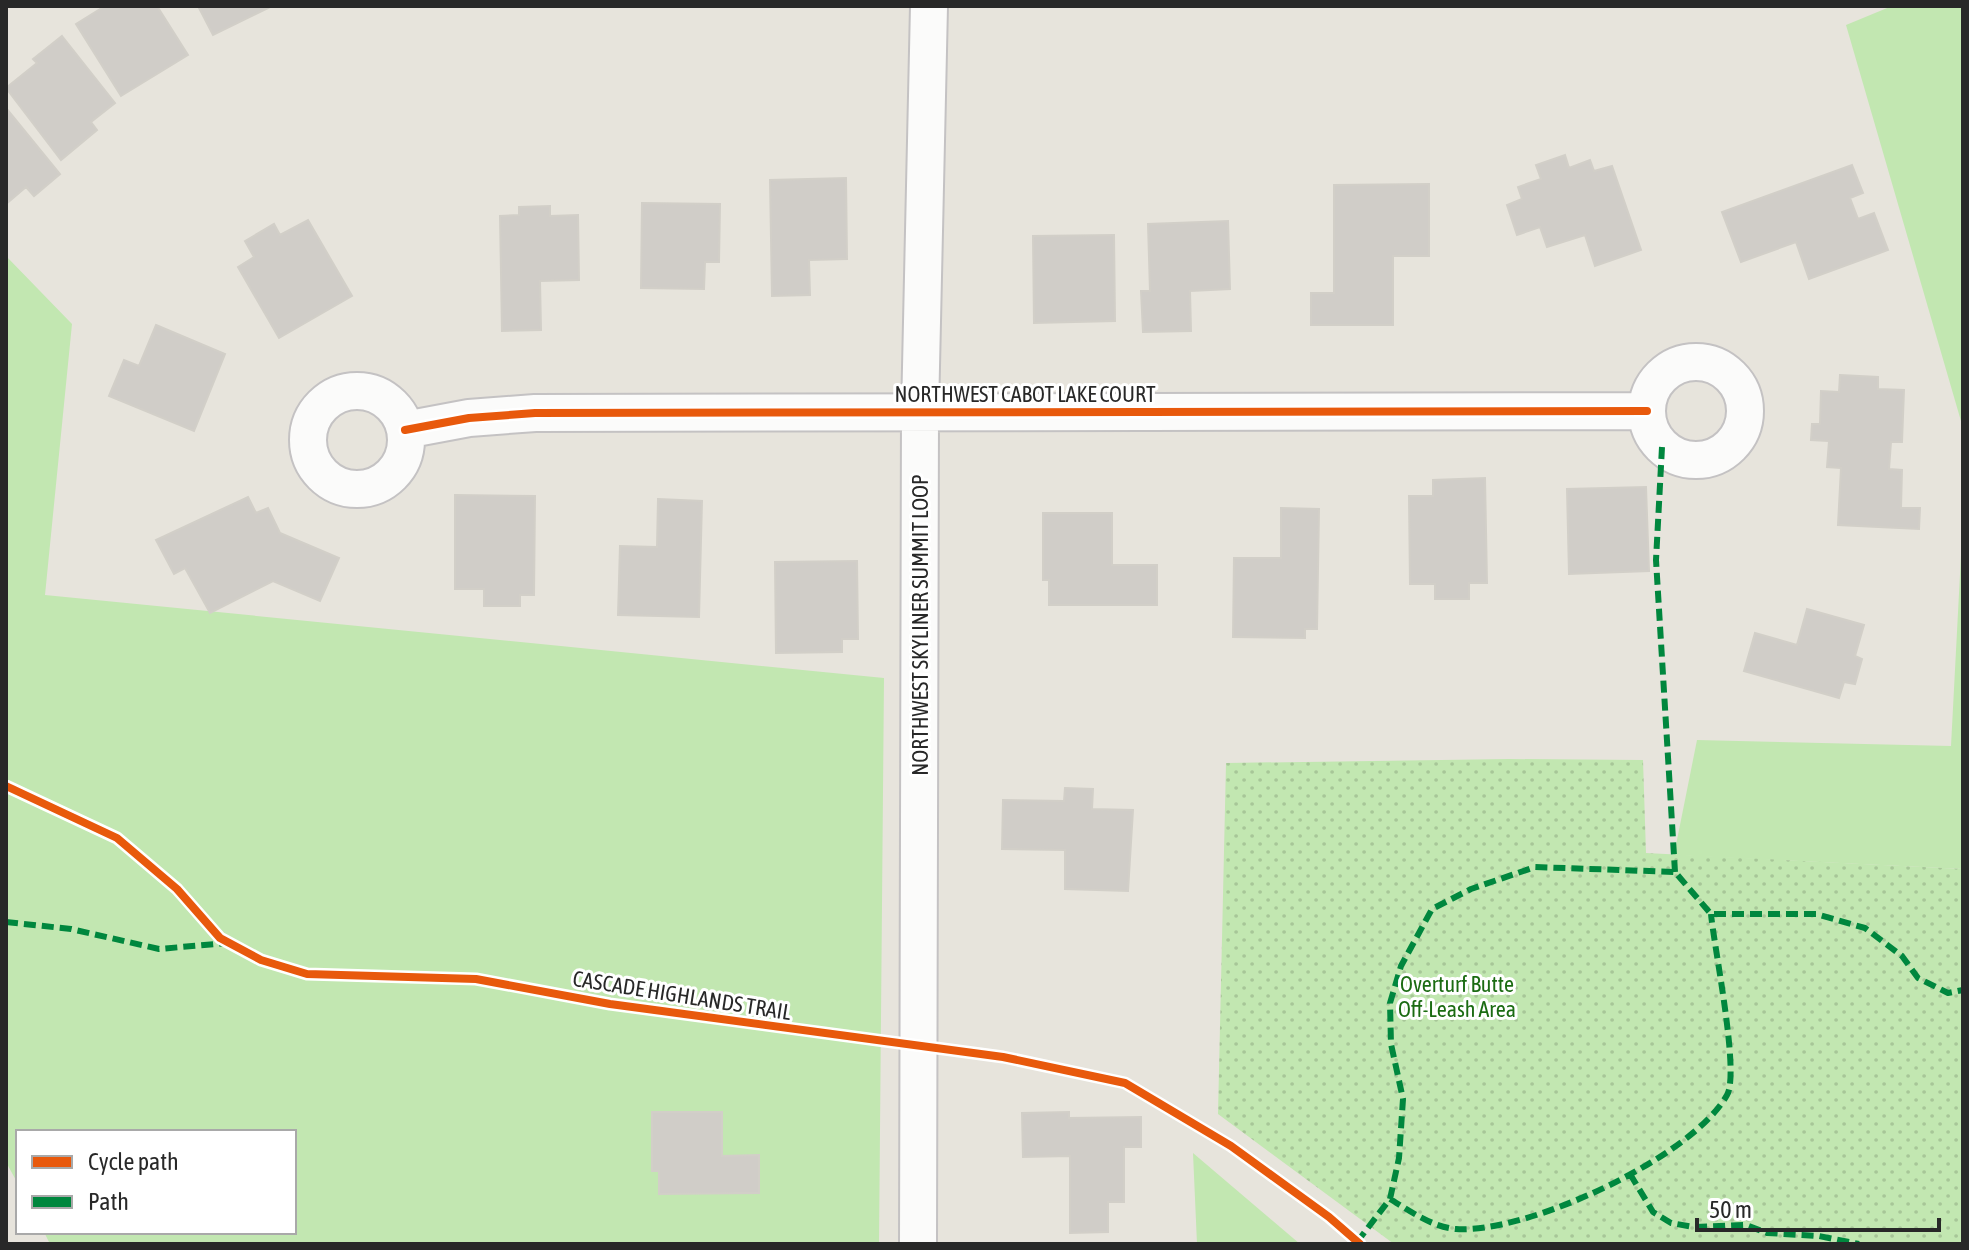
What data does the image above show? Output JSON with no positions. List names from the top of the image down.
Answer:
{
  "streets": {
    "street": ["NORTHWEST CABOT LAKE COURT", "NORTHWEST SKYLINER SUMMIT LOOP"],
    "cycle path": ["CASCADE HIGHLANDS TRAIL"]
  },
  "crossings": [
    ["NORTHWEST CABOT LAKE COURT", "NORTHWEST SKYLINER SUMMIT LOOP"]
  ],
  "parks": ["Overturf Butte Off-Leash Area"],
  "legend": ["Cycle path", "Path"],
  "scale_bar": "50 m"
}
